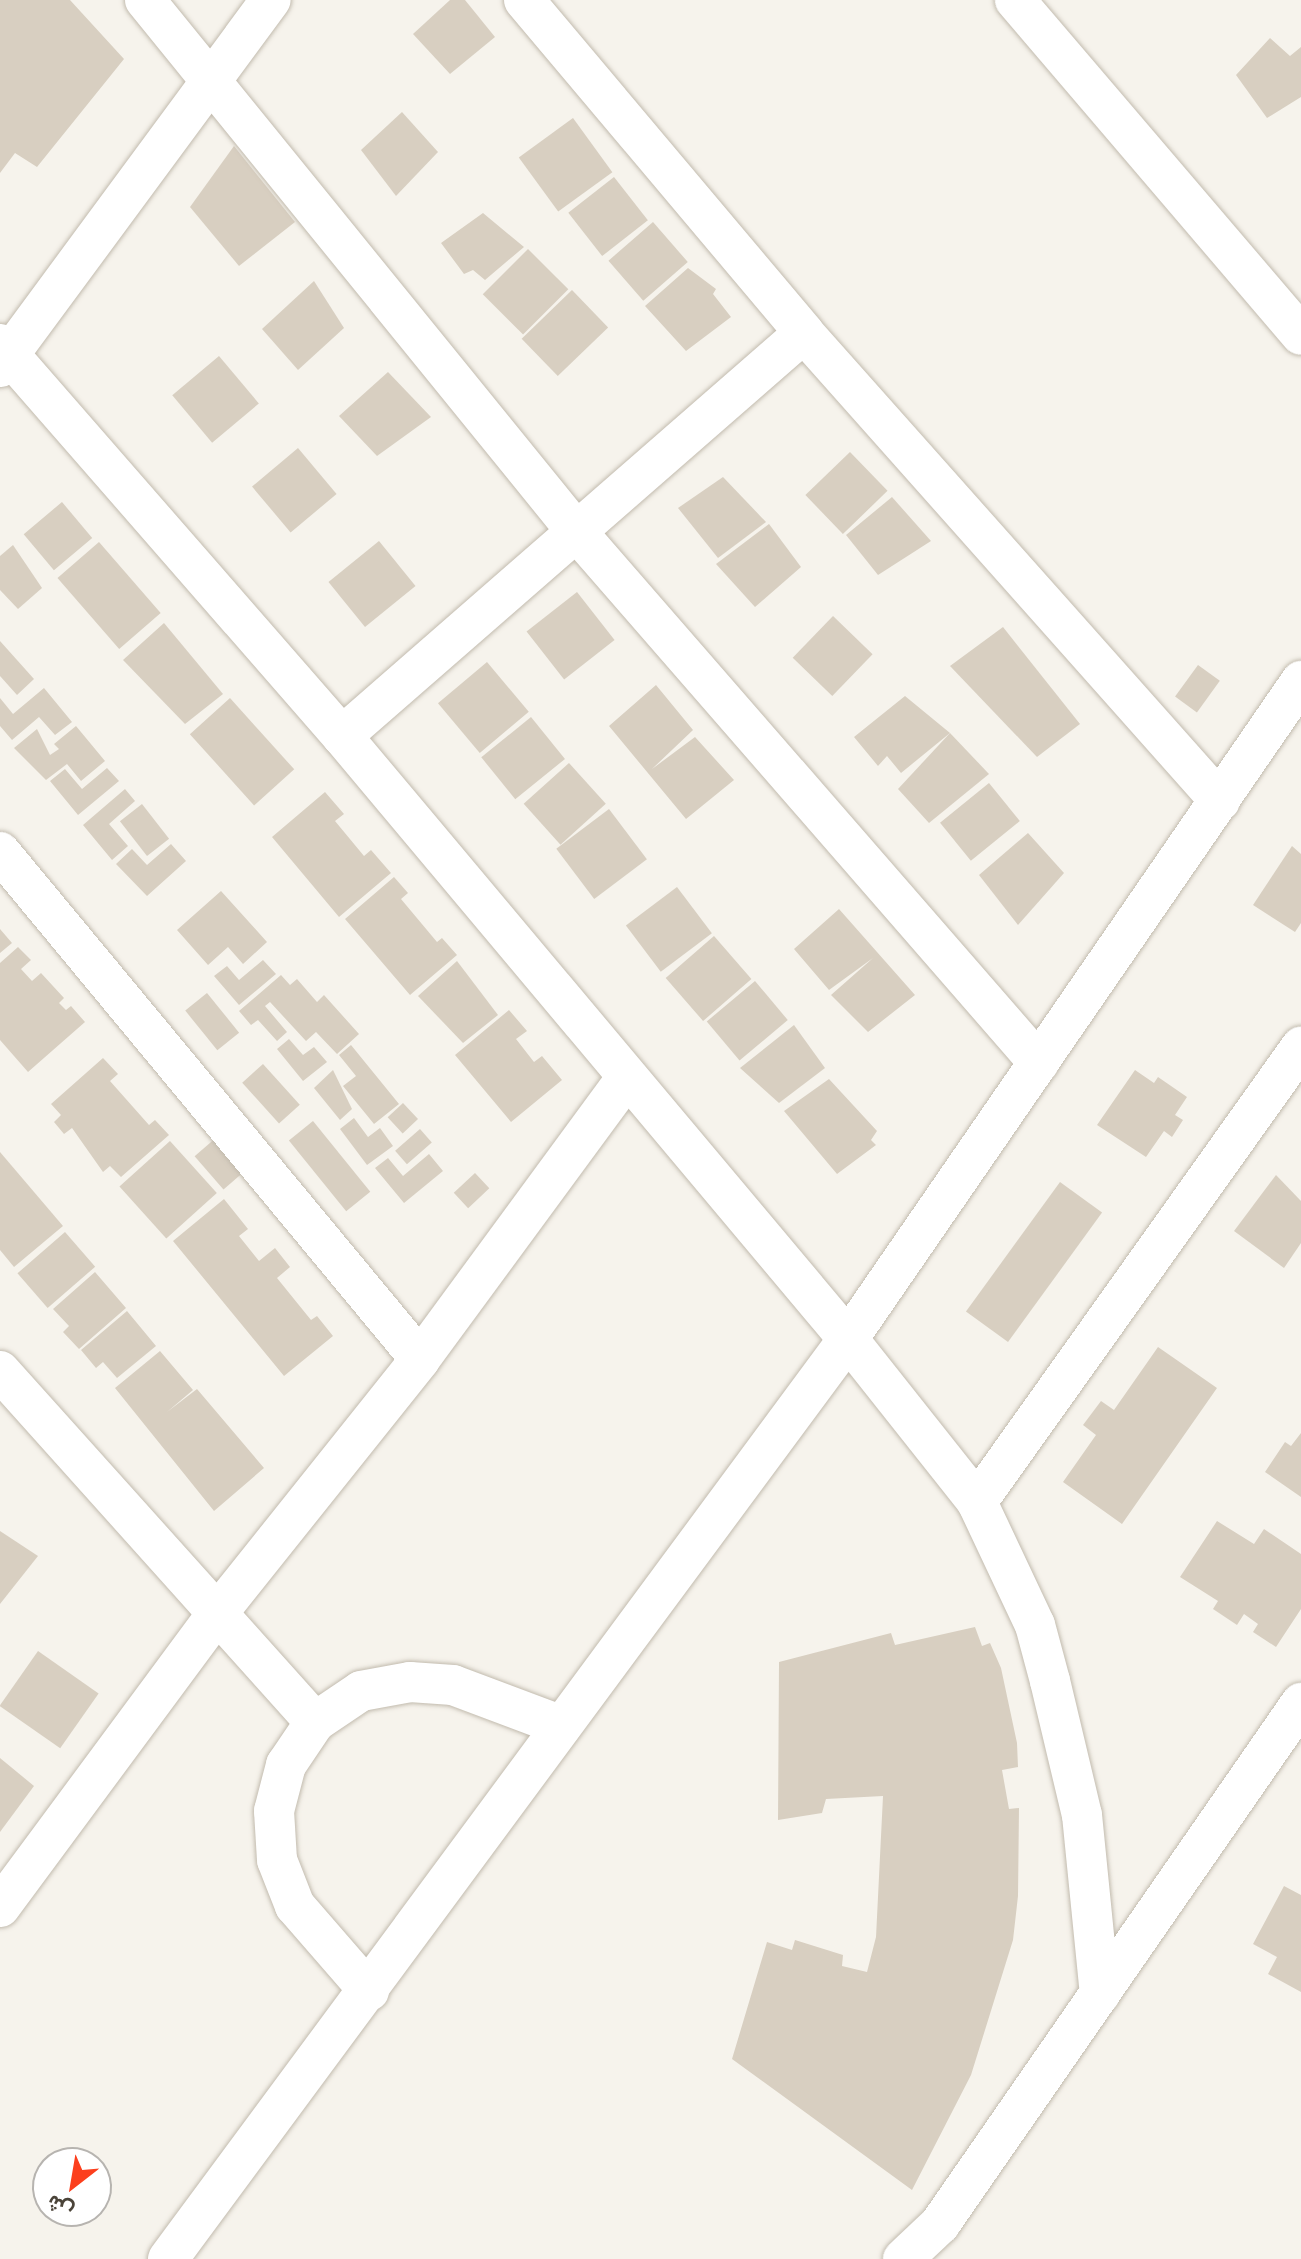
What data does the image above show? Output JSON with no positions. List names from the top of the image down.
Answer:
{
  "north": "bottom left"
}
